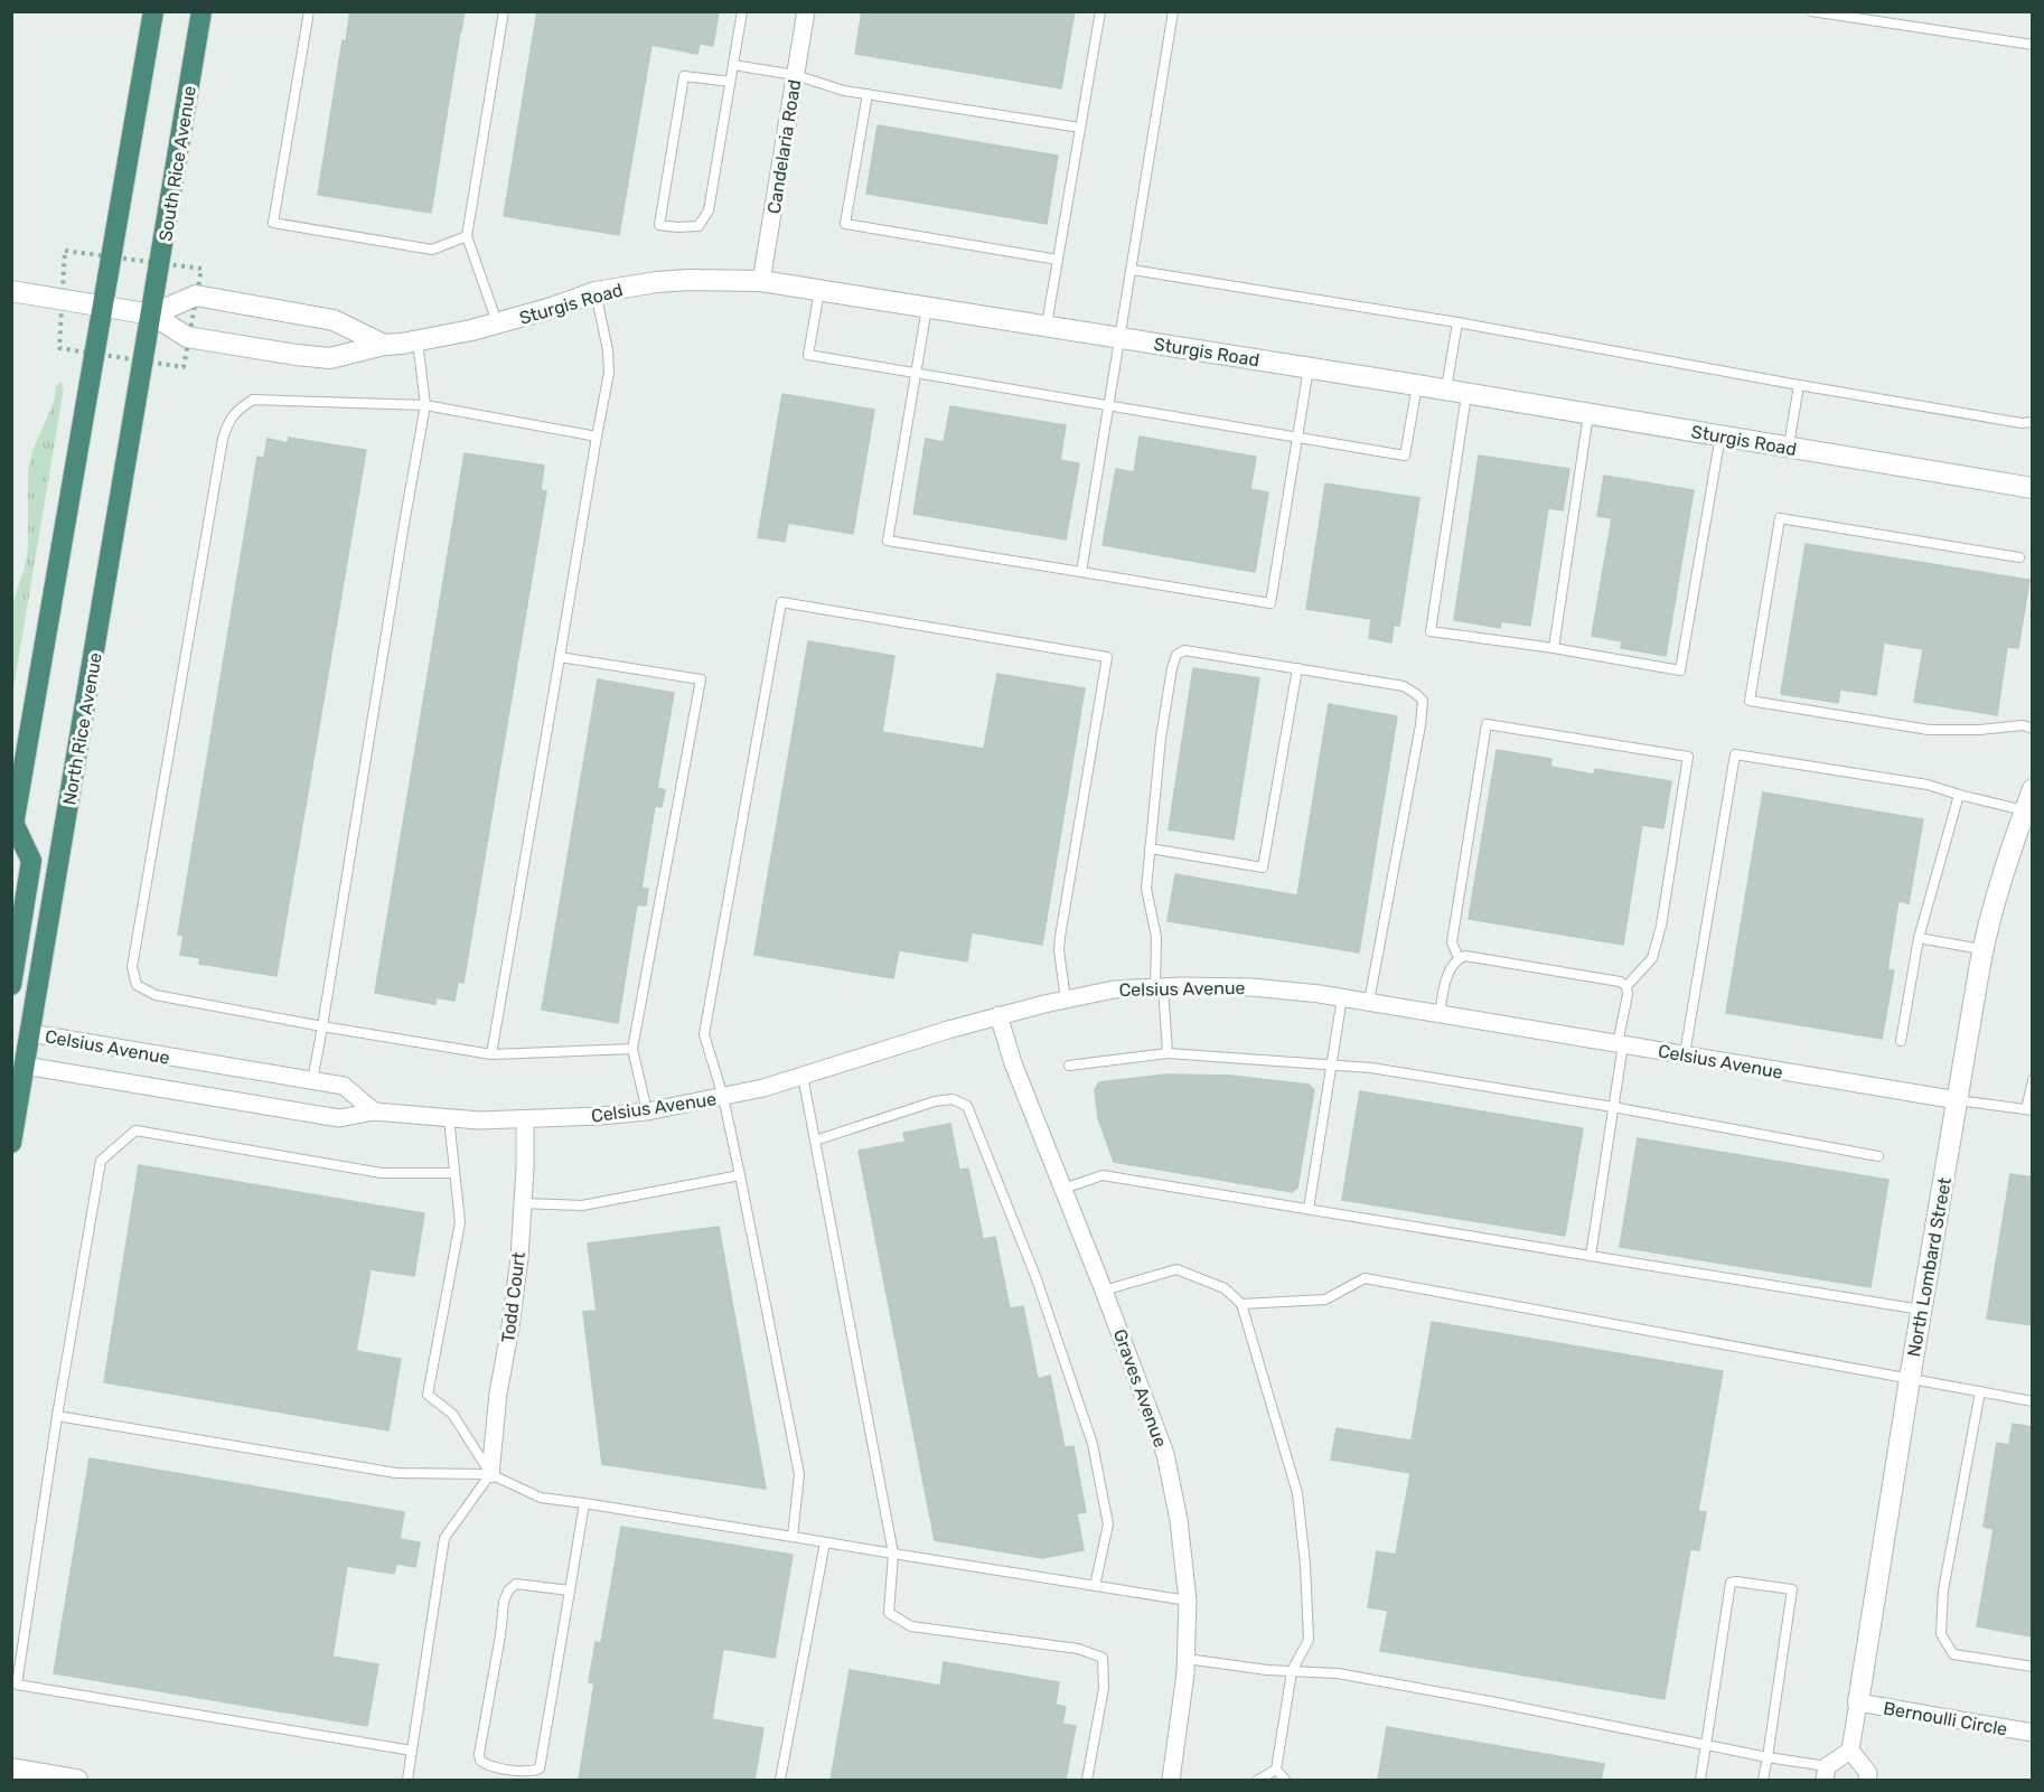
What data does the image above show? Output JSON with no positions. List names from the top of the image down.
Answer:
{
  "streets": {
    "highway": ["South Rice Avenue", "North Rice Avenue"],
    "street": [
      "Candelaria Road",
      "Sturgis Road",
      "Celsius Avenue",
      "North Lombard Street",
      "Todd Court",
      "Graves Avenue",
      "Bernoulli Circle"
    ]
  },
  "crossings": [
    ["Candelaria Road", "Sturgis Road"],
    ["South Rice Avenue", "Sturgis Road"],
    ["South Rice Avenue", "North Rice Avenue"],
    ["Sturgis Road", "North Rice Avenue"],
    ["North Rice Avenue", "Celsius Avenue"],
    ["Celsius Avenue", "North Lombard Street"],
    ["Celsius Avenue", "Todd Court"],
    ["Celsius Avenue", "Graves Avenue"],
    ["North Lombard Street", "Bernoulli Circle"]
  ]
}
